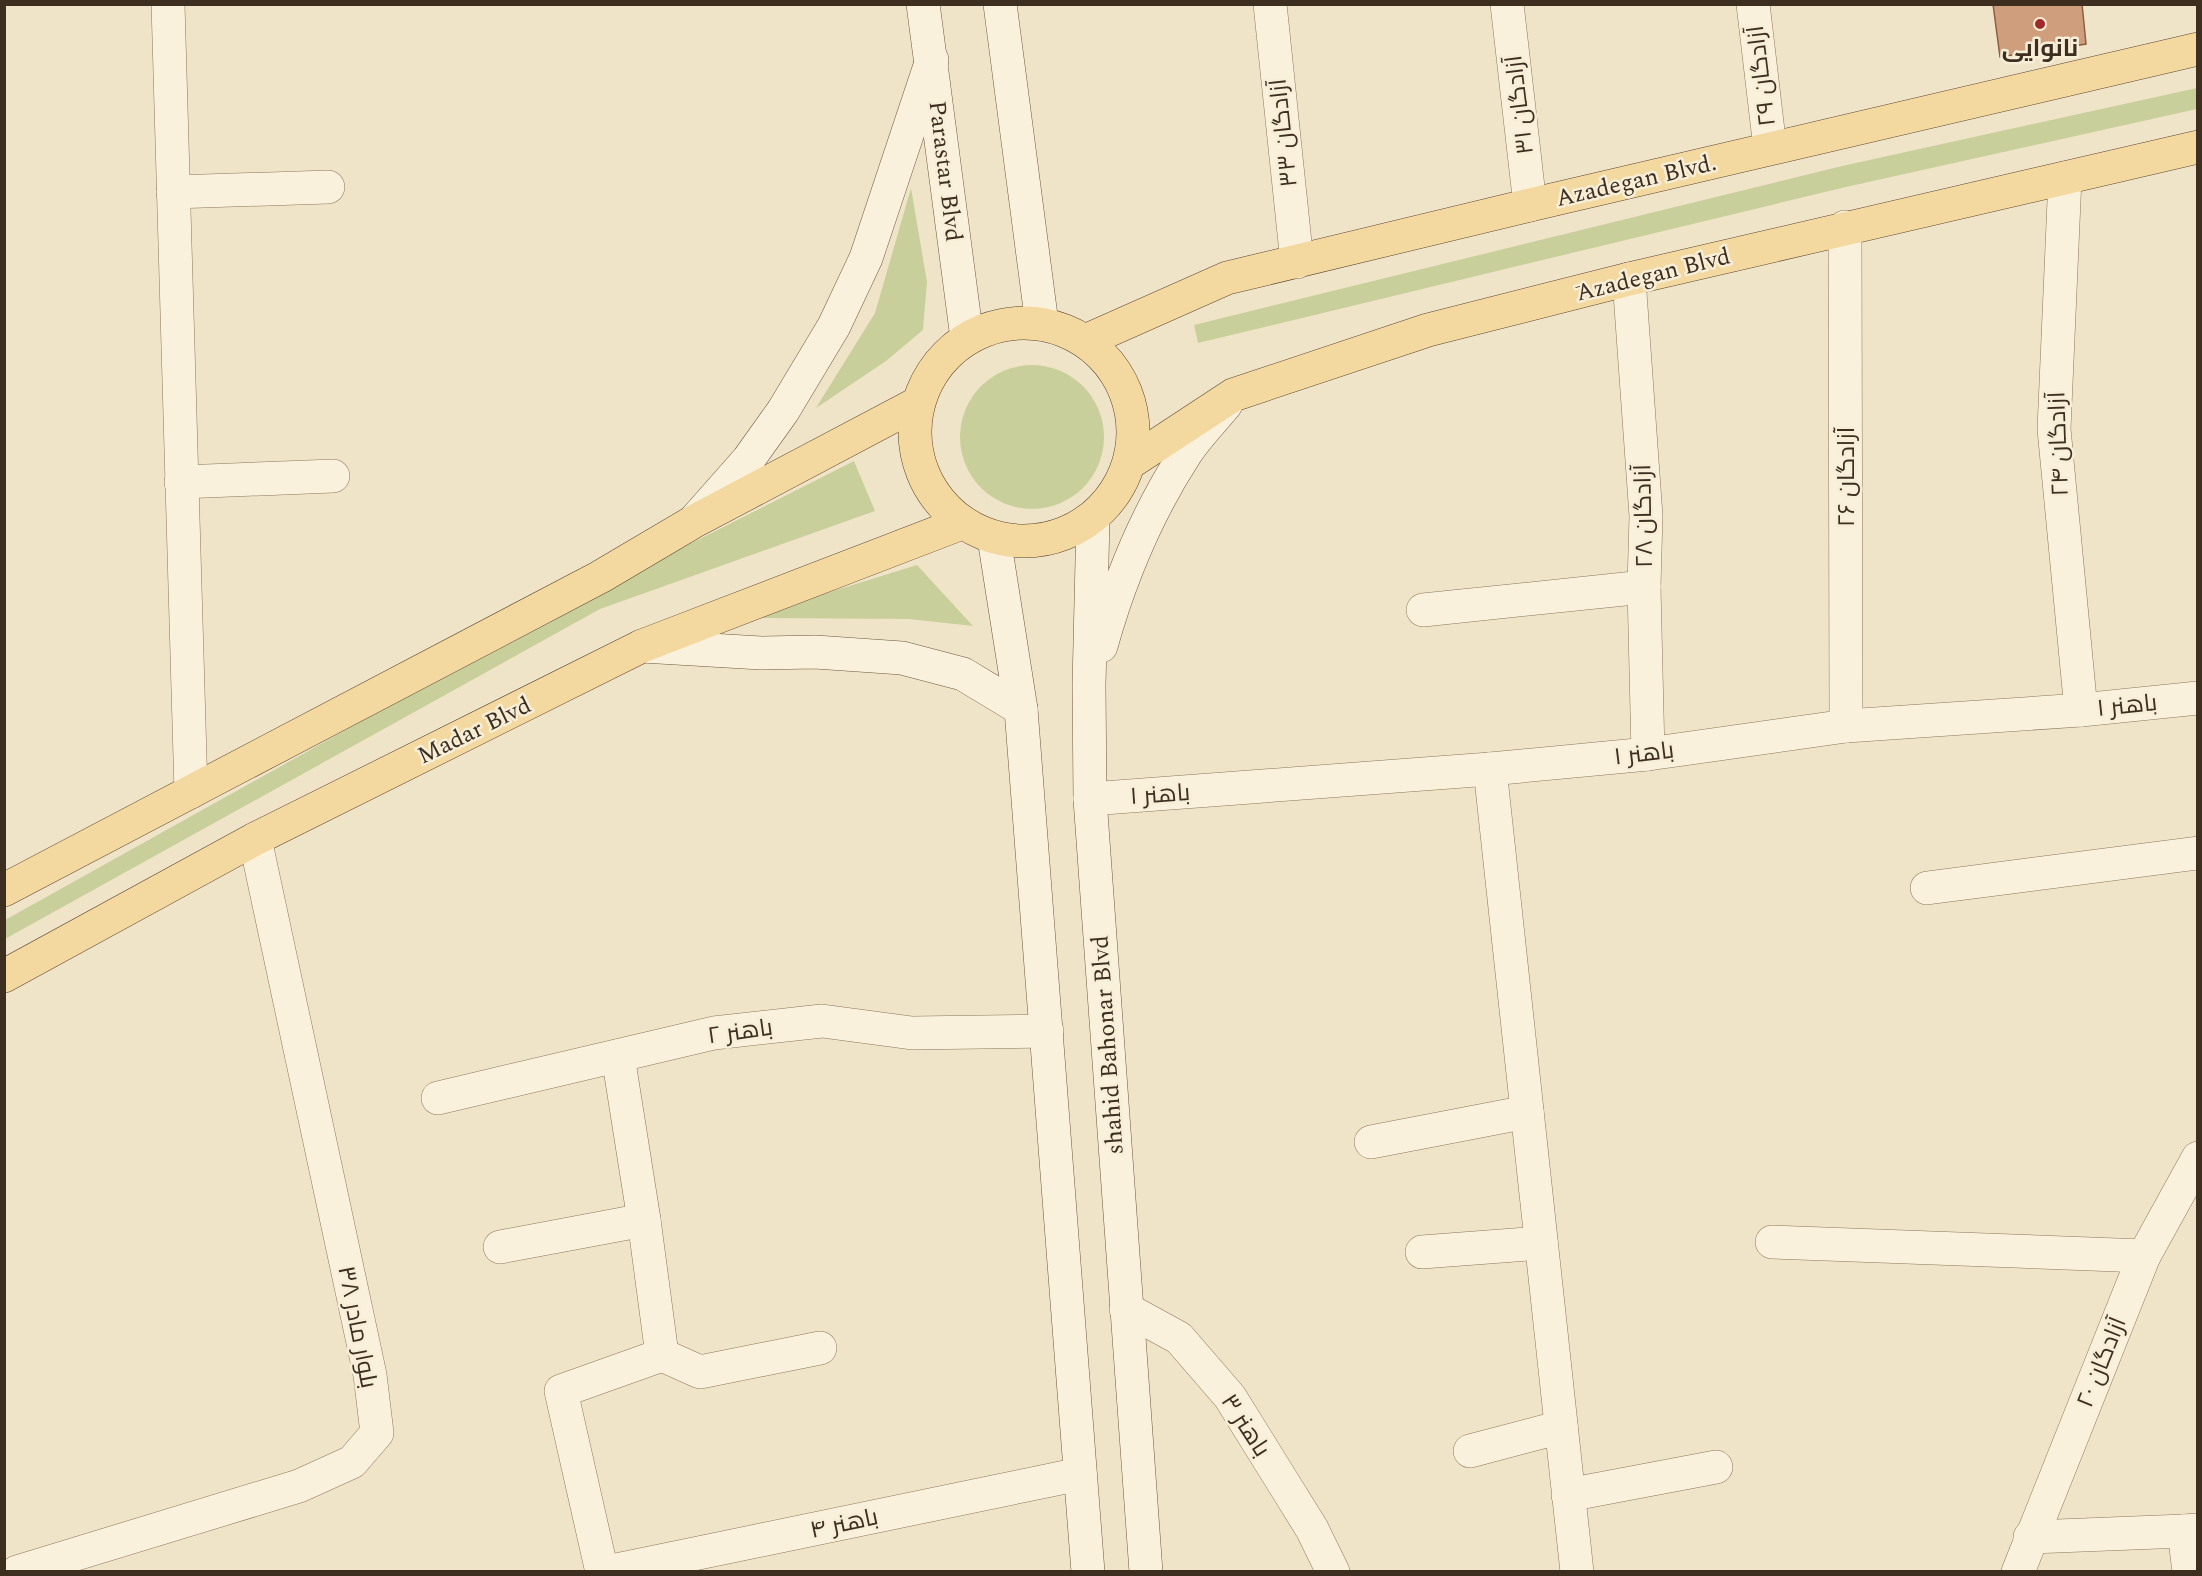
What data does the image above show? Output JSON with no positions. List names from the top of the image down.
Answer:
{
  "streets": {
    "main road": ["Azadegan Blvd.", "َAzadegan Blvd", "Madar Blvd"],
    "street": [
      "آزادگان ۲۹",
      "آزادگان ۳۱",
      "آزادگان ۳۳",
      "Parastar Blvd",
      "آزادگان ۲۴",
      "آزادگان ۲۶",
      "آزادگان ۲۸",
      "باهنر ۱",
      "باهنر ۲",
      "shahid Bahonar Blvd",
      "بلوار مادر ۳۸",
      "آزادگان ۲۰",
      "باهنر ۳",
      "باهنر ۴"
    ]
  },
  "crossings": [
    ["آزادگان ۲۹", "Azadegan Blvd."],
    ["آزادگان ۳۱", "Azadegan Blvd."],
    ["آزادگان ۳۳", "Azadegan Blvd."],
    ["َAzadegan Blvd", "آزادگان ۲۴"],
    ["َAzadegan Blvd", "آزادگان ۲۶"],
    ["َAzadegan Blvd", "آزادگان ۲۸"],
    ["آزادگان ۲۴", "باهنر ۱"],
    ["آزادگان ۲۶", "باهنر ۱"],
    ["آزادگان ۲۸", "باهنر ۱"],
    ["باهنر ۱", "shahid Bahonar Blvd"],
    ["Madar Blvd", "بلوار مادر ۳۸"],
    ["shahid Bahonar Blvd", "باهنر ۳"]
  ],
  "places": ["نانوایی"]
}
